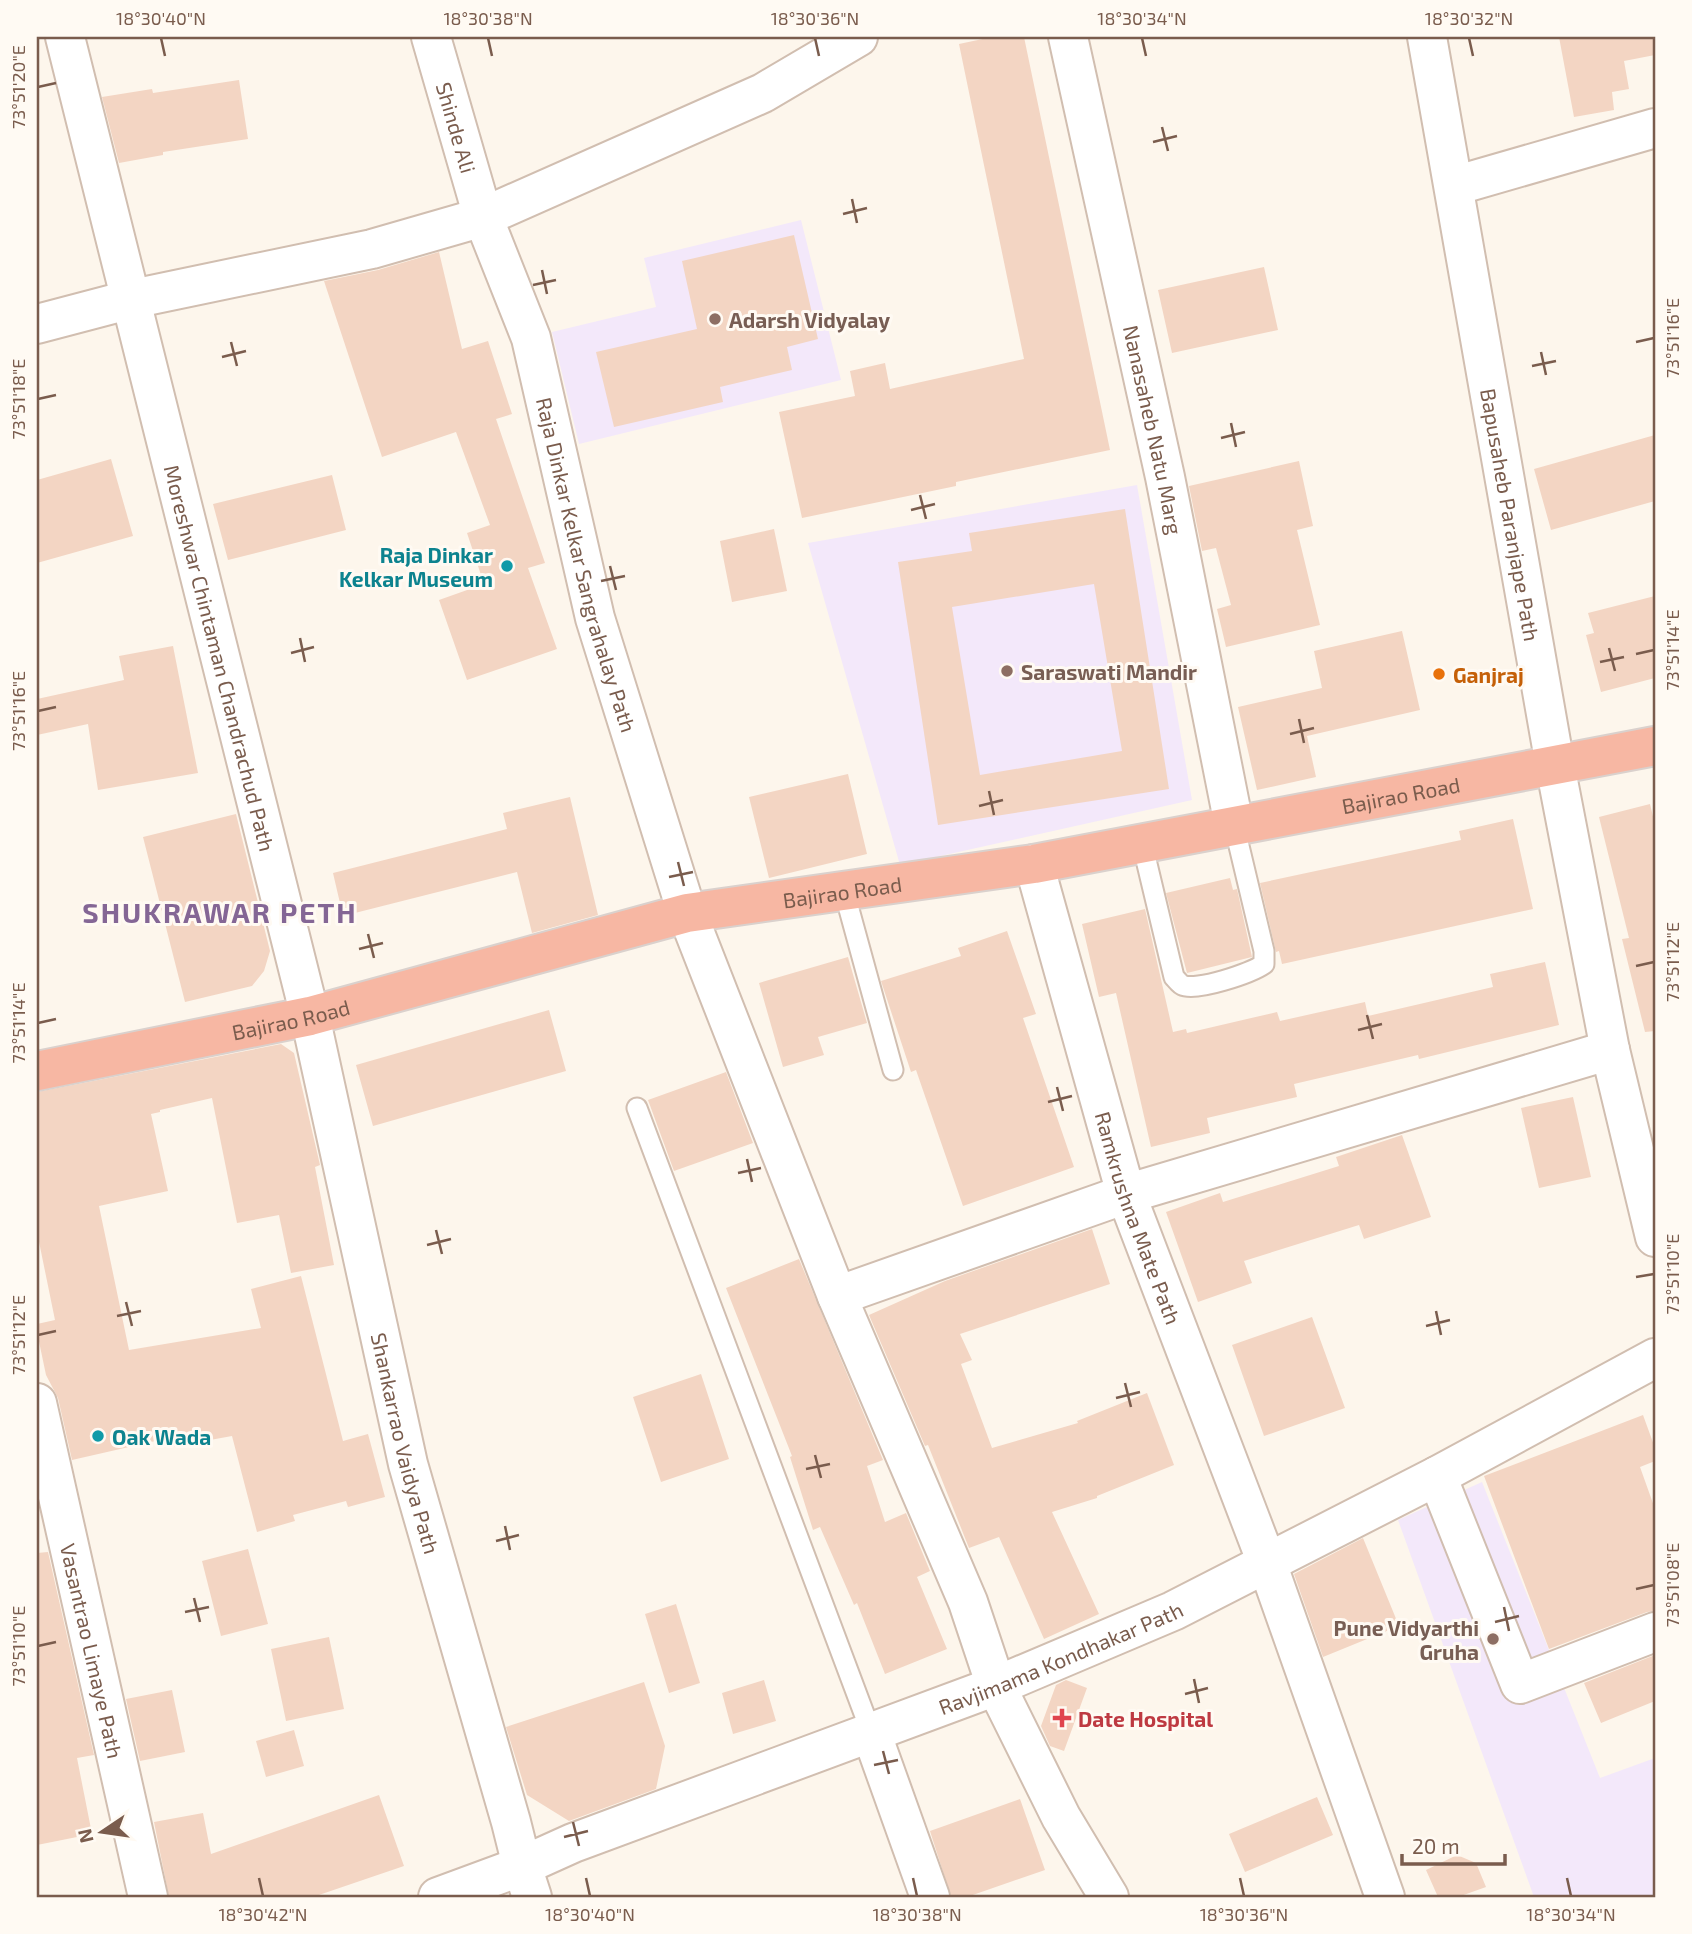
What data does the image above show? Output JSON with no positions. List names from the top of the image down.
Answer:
{
  "streets": {
    "highway": ["Bajirao Road"],
    "street": [
      "Shinde Ali",
      "Nanasaheb Natu Marg",
      "Bapusaheb Paranjape Path",
      "Raja Dinkar Kelkar Sangrahalay Path",
      "Moreshwar Chintaman Chandrachud Path",
      "Ramkrushna Mate Path",
      "Shankarrao Vaidya Path",
      "Vasantrao Limaye Path",
      "Ravjimama Kondhakar Path"
    ]
  },
  "crossings": [
    ["Shinde Ali", "Raja Dinkar Kelkar Sangrahalay Path"],
    ["Nanasaheb Natu Marg", "Bajirao Road"],
    ["Bapusaheb Paranjape Path", "Bajirao Road"],
    ["Raja Dinkar Kelkar Sangrahalay Path", "Bajirao Road"],
    ["Raja Dinkar Kelkar Sangrahalay Path", "Ravjimama Kondhakar Path"],
    ["Moreshwar Chintaman Chandrachud Path", "Bajirao Road"],
    ["Moreshwar Chintaman Chandrachud Path", "Shankarrao Vaidya Path"],
    ["Bajirao Road", "Ramkrushna Mate Path"],
    ["Bajirao Road", "Shankarrao Vaidya Path"],
    ["Ramkrushna Mate Path", "Ravjimama Kondhakar Path"],
    ["Shankarrao Vaidya Path", "Ravjimama Kondhakar Path"]
  ],
  "districts": ["SHUKRAWAR PETH"],
  "places": {
    "other": [
      "Adarsh Vidyalay",
      "Raja Dinkar Kelkar Museum",
      "Saraswati Mandir",
      "Ganjraj",
      "Oak Wada",
      "Pune Vidyarthi Gruha"
    ],
    "health": ["Date Hospital"]
  },
  "scale_bar": "20 m",
  "north": "left",
  "coordinates": [
    "18°30'40\"N",
    "18°30'38\"N",
    "18°30'36\"N",
    "18°30'34\"N",
    "18°30'32\"N",
    "73°51'20\"E",
    "73°51'16\"E",
    "73°51'18\"E",
    "73°51'14\"E",
    "73°51'12\"E",
    "73°51'10\"E",
    "73°51'08\"E",
    "18°30'42\"N"
  ]
}
